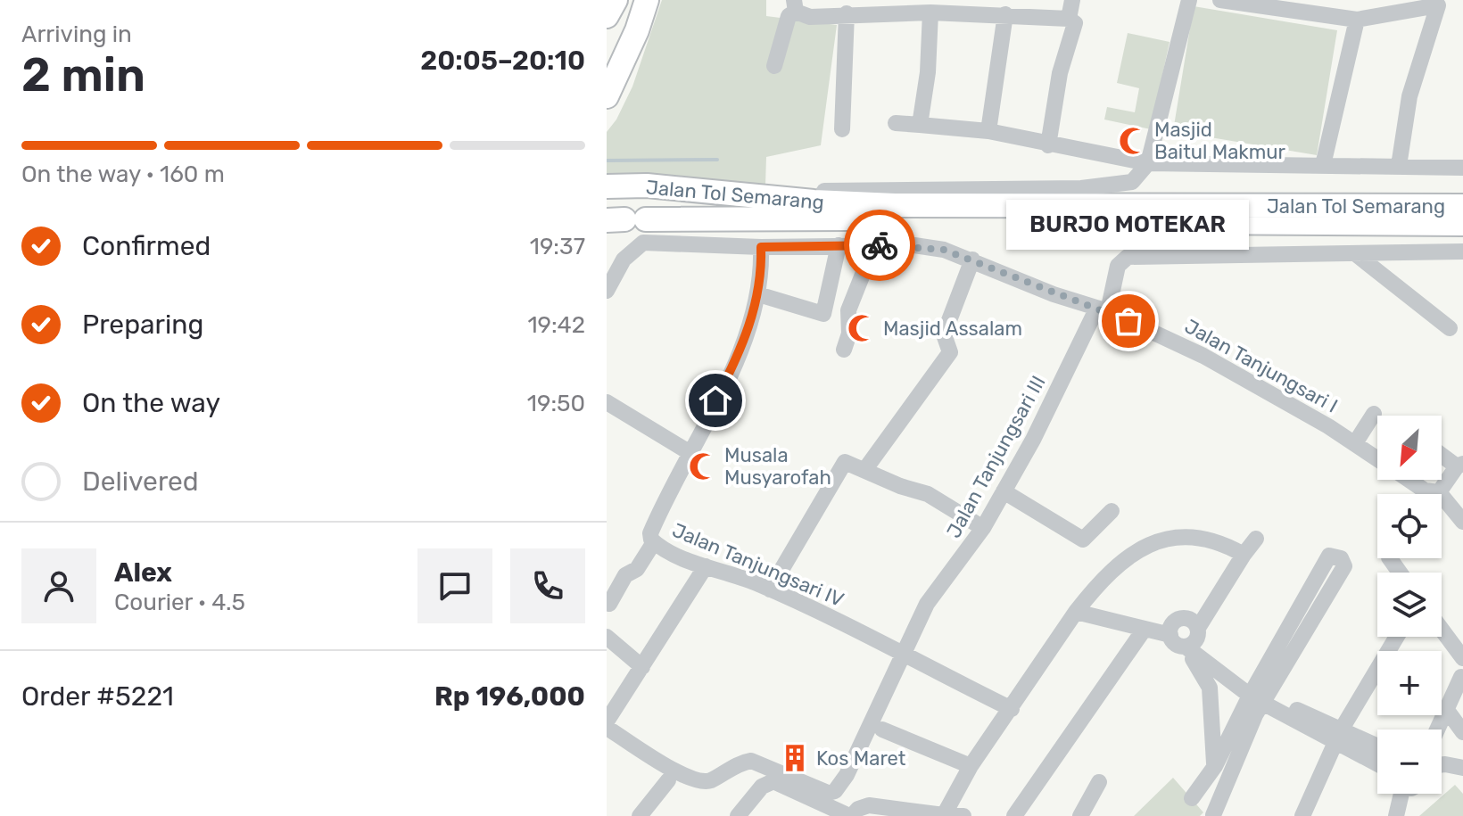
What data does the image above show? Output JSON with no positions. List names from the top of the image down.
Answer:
{
  "streets": {
    "highway": ["Jalan Tol Semarang"],
    "street": ["Jalan Tanjungsari I", "Jalan Tanjungsari III", "Jalan Tanjungsari IV"]
  },
  "crossings": [
    ["Jalan Tanjungsari I", "Jalan Tanjungsari III"],
    ["Jalan Tanjungsari I", "Jalan Tanjungsari IV"],
    ["Jalan Tanjungsari III", "Jalan Tanjungsari IV"]
  ],
  "places": {
    "mosque": ["Masjid Baitul Makmur", "Masjid Assalam", "Musala Musyarofah"],
    "other": ["BURJO MOTEKAR"],
    "building": ["Kos Maret"]
  },
  "north": "bottom left",
  "page": {
    "heading": ["2 min", "Arriving in", "20:05–20:10"],
    "panel": [
      "Alex",
      "Courier · 4.5",
      "Order #5221",
      "Rp 196,000"
    ],
    "bar": "On the way · 160 m",
    "bubble": "BURJO MOTEKAR",
    "list": [
      ["Confirmed", "19:37"],
      ["Preparing", "19:42"],
      ["On the way", "19:50"],
      "Delivered"
    ],
    "map_buttons": ["+", "−"]
  }
}
